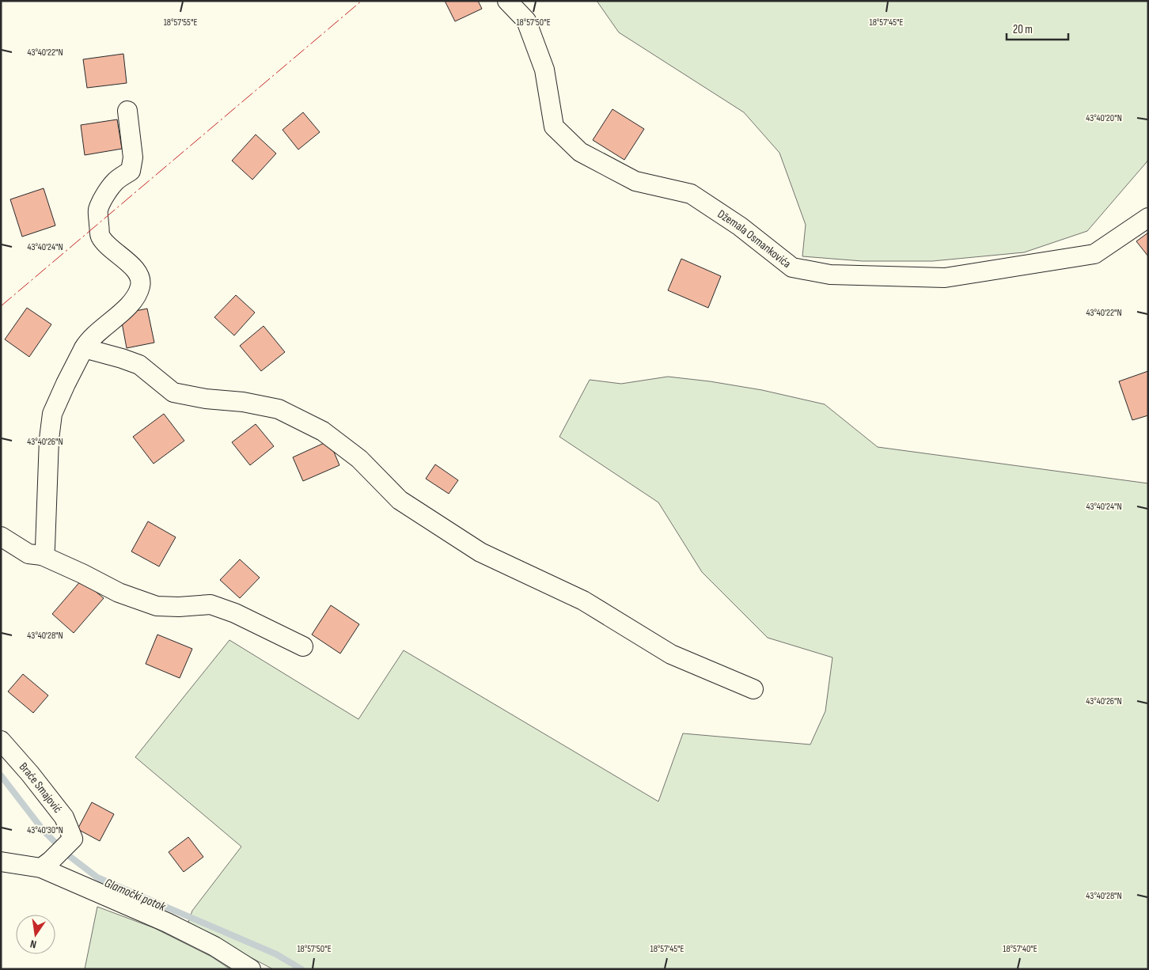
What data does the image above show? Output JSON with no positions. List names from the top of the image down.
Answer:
{
  "streets": {
    "street": ["Džemala Osmankovića", "Braće Smajović"]
  },
  "water": ["Glamočki potok"],
  "scale_bar": "20 m",
  "north": "bottom",
  "coordinates": [
    "18°57'55\"E",
    "18°57'50\"E",
    "18°57'45\"E",
    "43°40'22\"N",
    "43°40'20\"N",
    "43°40'24\"N",
    "43°40'26\"N",
    "43°40'28\"N",
    "43°40'30\"N",
    "18°57'40\"E"
  ]
}
